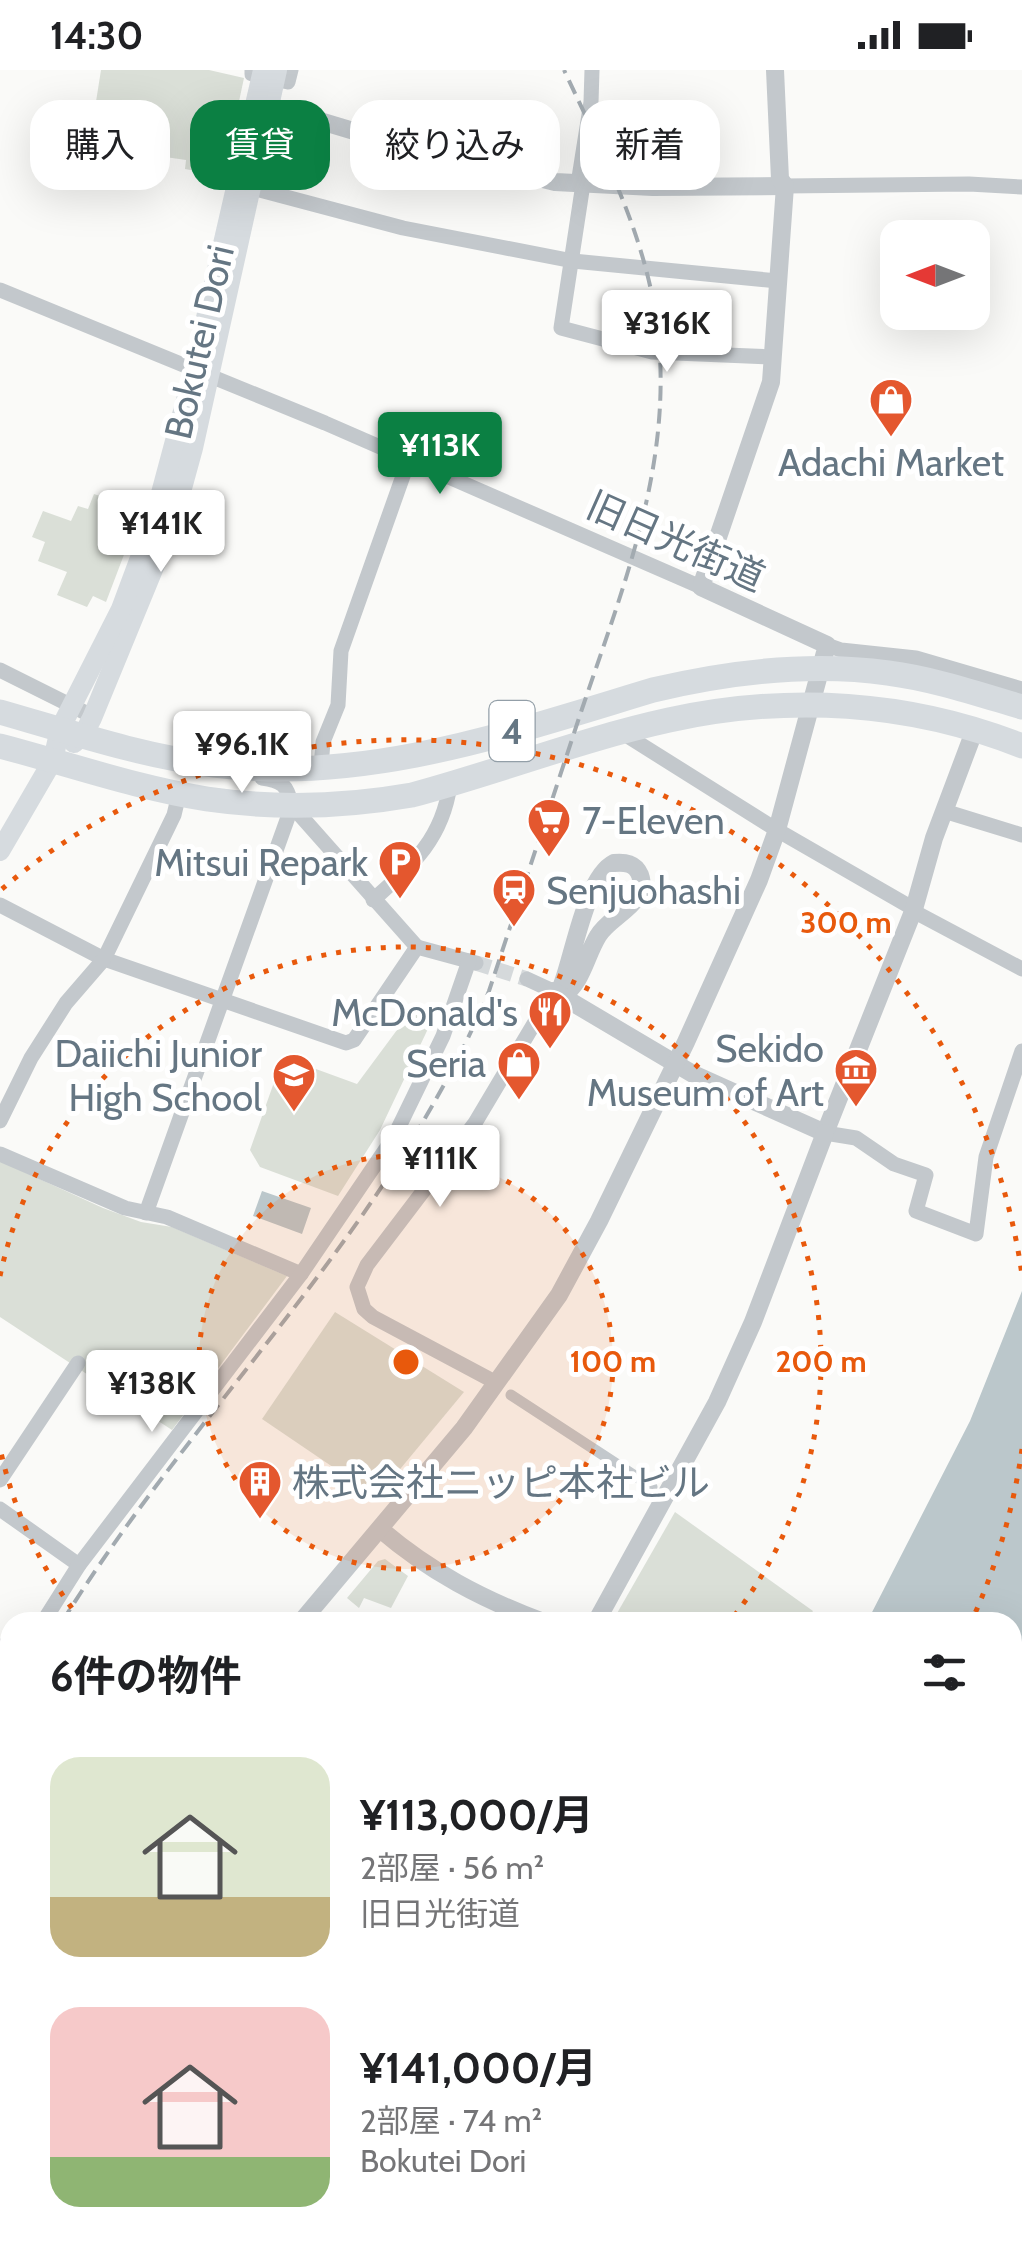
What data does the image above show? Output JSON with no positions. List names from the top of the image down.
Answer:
{
  "streets": {
    "highway": ["4"],
    "main road": ["Bokutei Dori"],
    "street": ["旧日光街道"]
  },
  "crossings": [
    ["Bokutei Dori", "旧日光街道"],
    ["Bokutei Dori", "4"],
    ["旧日光街道", "4"]
  ],
  "places": {
    "shop": ["Adachi Market", "Seria"],
    "supermarket": ["7-Eleven"],
    "parking": ["Mitsui Repark"],
    "station": ["Senjuohashi"],
    "restaurant": ["McDonald's"],
    "museum": ["Sekido Museum of Art"],
    "school or university": ["Daiichi Junior High School"],
    "building": ["株式会社ニッピ本社ビル"]
  },
  "north": "left",
  "page": {
    "status": "14:30",
    "chip": [
      "購入",
      "賃貸",
      "絞り込み",
      "新着"
    ],
    "price": [
      "¥316K",
      "¥113K",
      "¥141K",
      "¥96.1K",
      "¥111K",
      "¥138K"
    ],
    "heading": "6件の物件",
    "list": [
      {
        "name": "¥113,000/月",
        "note": "2部屋 · 56 m² · 旧日光街道"
      },
      {
        "name": "¥141,000/月",
        "note": "2部屋 · 74 m² · Bokutei Dori"
      }
    ]
  },
  "rings": ["300 m", "100 m", "200 m"]
}
